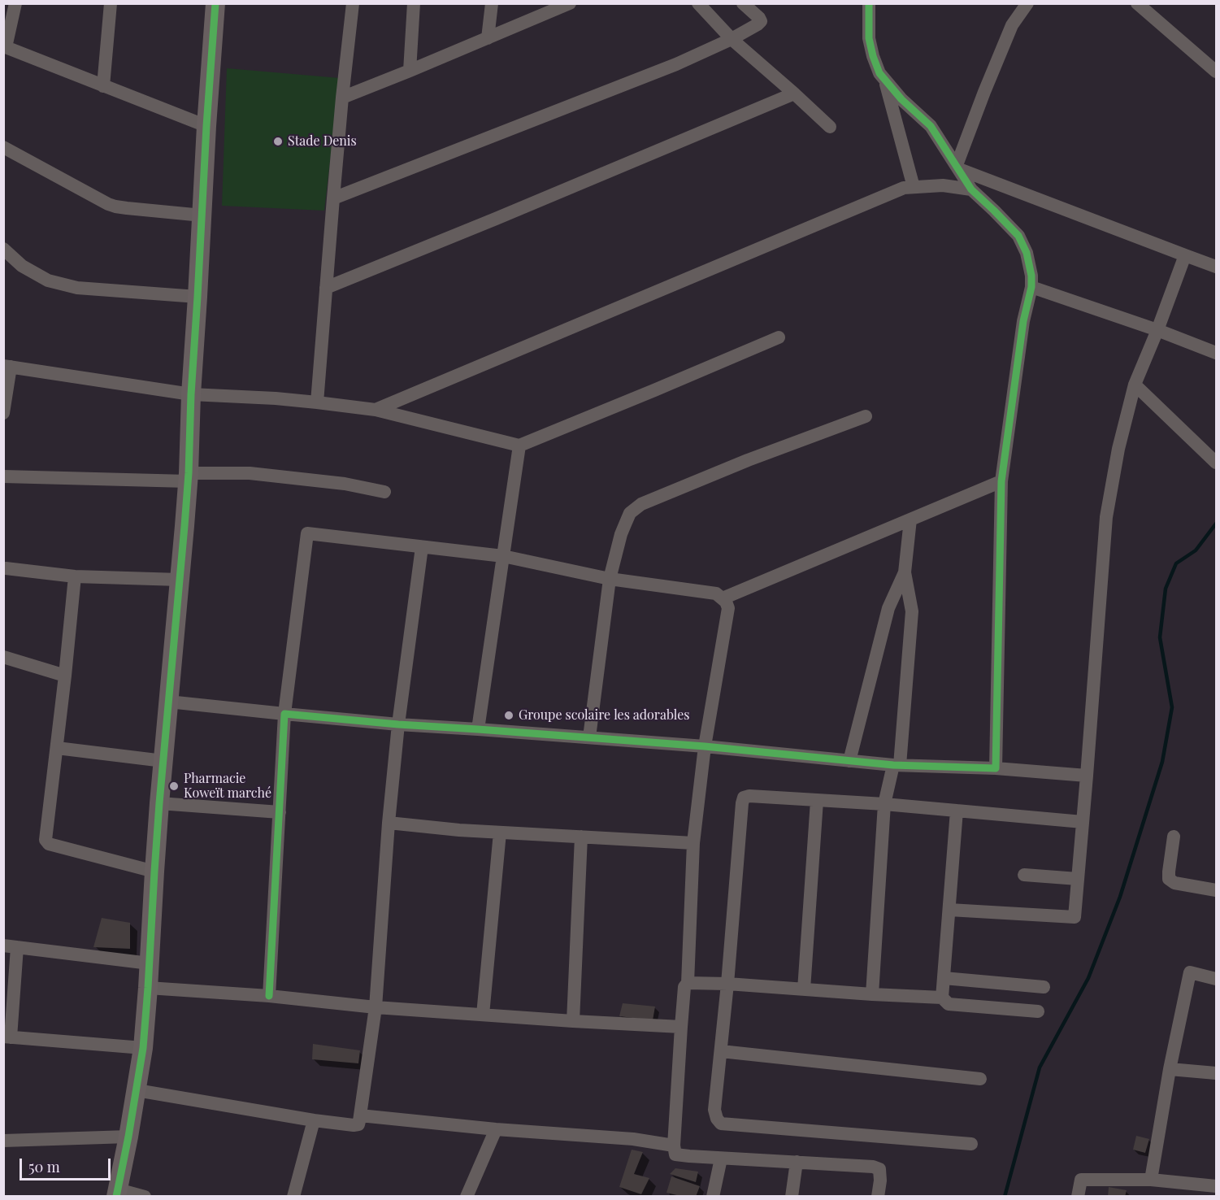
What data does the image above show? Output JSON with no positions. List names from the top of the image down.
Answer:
{
  "places": ["Stade Denis", "Groupe scolaire les adorables", "Pharmacie Koweït marché"],
  "scale_bar": "50 m"
}
